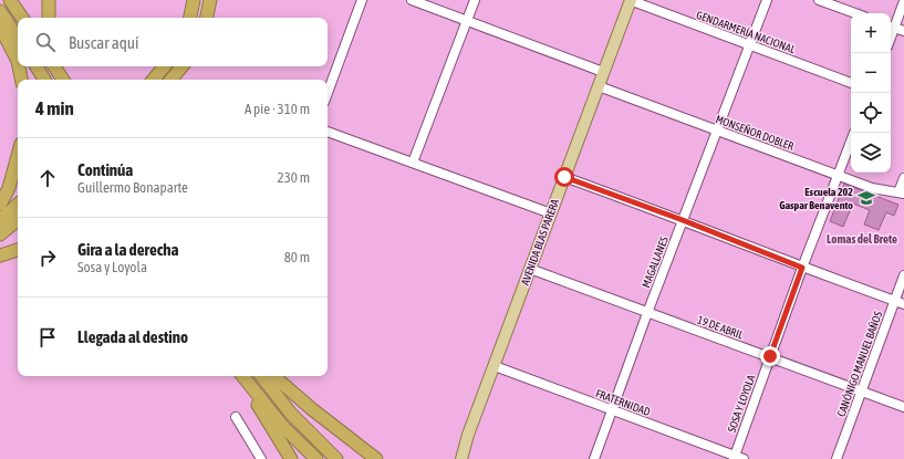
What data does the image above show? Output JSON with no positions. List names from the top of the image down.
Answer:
{
  "streets": {
    "main road": ["AVENIDA BLAS PARERA"],
    "street": [
      "GENDARMERÍA NACIONAL",
      "MONSEÑOR DOBLER",
      "MAGALLANES",
      "19 DE ABRIL",
      "CANÓNIGO MANUEL BAÑOS",
      "FRATERNIDAD",
      "SOSA Y LOYOLA"
    ]
  },
  "crossings": [
    ["GENDARMERÍA NACIONAL", "AVENIDA BLAS PARERA"],
    ["GENDARMERÍA NACIONAL", "MAGALLANES"],
    ["MONSEÑOR DOBLER", "AVENIDA BLAS PARERA"],
    ["MONSEÑOR DOBLER", "MAGALLANES"],
    ["MONSEÑOR DOBLER", "SOSA Y LOYOLA"],
    ["AVENIDA BLAS PARERA", "19 DE ABRIL"],
    ["AVENIDA BLAS PARERA", "FRATERNIDAD"],
    ["MAGALLANES", "19 DE ABRIL"],
    ["MAGALLANES", "FRATERNIDAD"],
    ["19 DE ABRIL", "CANÓNIGO MANUEL BAÑOS"],
    ["19 DE ABRIL", "SOSA Y LOYOLA"],
    ["FRATERNIDAD", "SOSA Y LOYOLA"]
  ],
  "districts": ["Lomas del Brete"],
  "places": {
    "school or university": ["Escuela 202 Gaspar Benavento"]
  },
  "page": {
    "map_buttons": ["+", "−"],
    "search": "Buscar aquí",
    "heading": ["4 min", "A pie · 310 m"],
    "list": [
      ["Continúa", "Guillermo Bonaparte", "230 m"],
      ["Gira a la derecha", "Sosa y Loyola", "80 m"],
      "Llegada al destino"
    ]
  }
}
